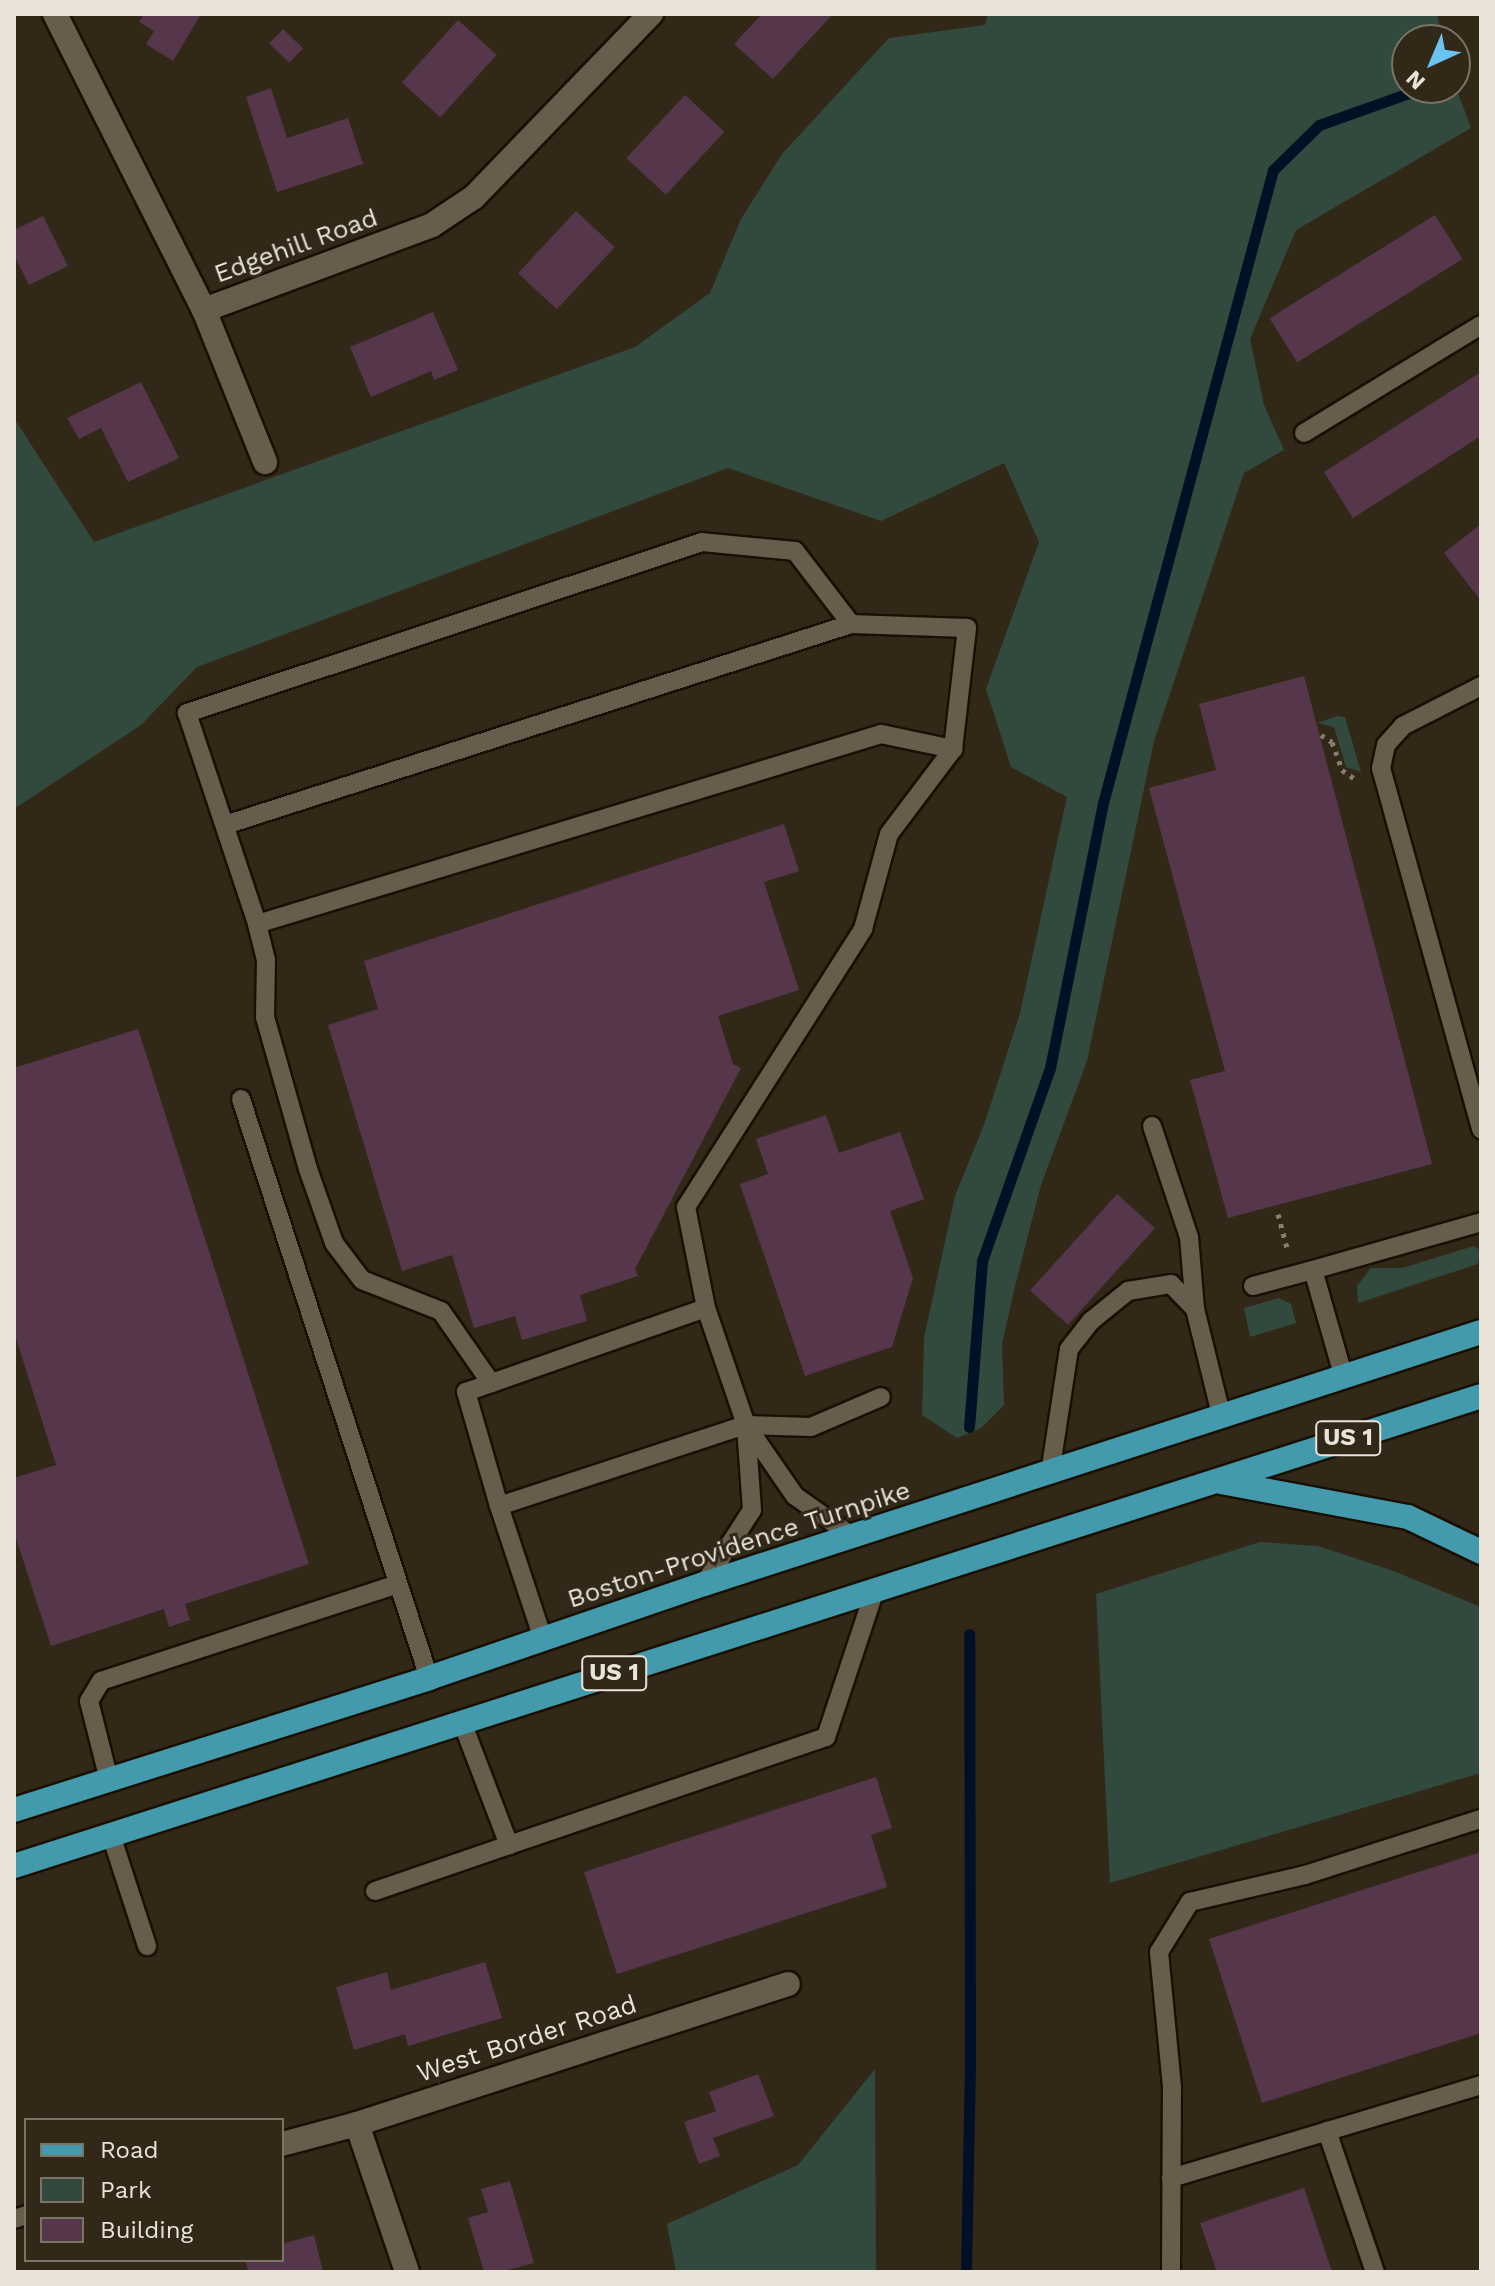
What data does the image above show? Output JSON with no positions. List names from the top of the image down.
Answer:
{
  "streets": {
    "main road": ["US 1", "Boston-Providence Turnpike"],
    "street": ["Edgehill Road", "West Border Road"]
  },
  "legend": ["Road", "Park", "Building"],
  "north": "bottom left"
}
